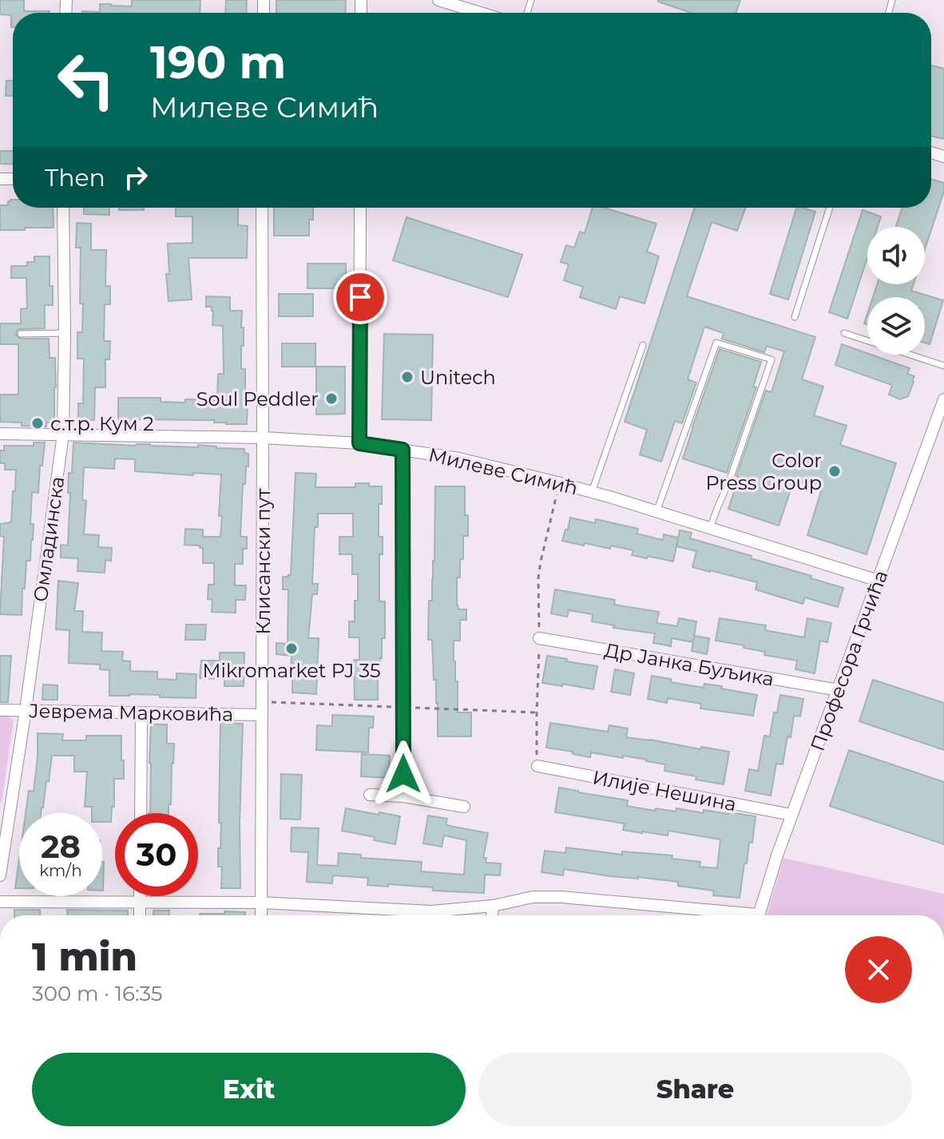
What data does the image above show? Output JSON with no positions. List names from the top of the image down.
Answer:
{
  "streets": {
    "street": [
      "Милеве Симић",
      "Омладинска",
      "Клисански пут",
      "Професора Грчића",
      "Др Јанка Буљика",
      "Јеврема Марковића",
      "Илије Нешина"
    ]
  },
  "crossings": [
    ["Милеве Симић", "Омладинска"],
    ["Милеве Симић", "Клисански пут"],
    ["Милеве Симић", "Професора Грчића"],
    ["Омладинска", "Јеврема Марковића"],
    ["Клисански пут", "Јеврема Марковића"],
    ["Професора Грчића", "Др Јанка Буљика"],
    ["Професора Грчића", "Илије Нешина"]
  ],
  "places": [
    "Unitech",
    "Soul Peddler",
    "с.т.р. Кум 2",
    "Color Press Group",
    "Mikromarket PJ 35"
  ],
  "page": {
    "turn": ["190 m", "Милеве Симић"],
    "then": "Then",
    "speed": "28 km/h",
    "limit": "30",
    "heading": ["1 min", "300 m · 16:35"],
    "buttons": ["Exit", "Share"]
  }
}
